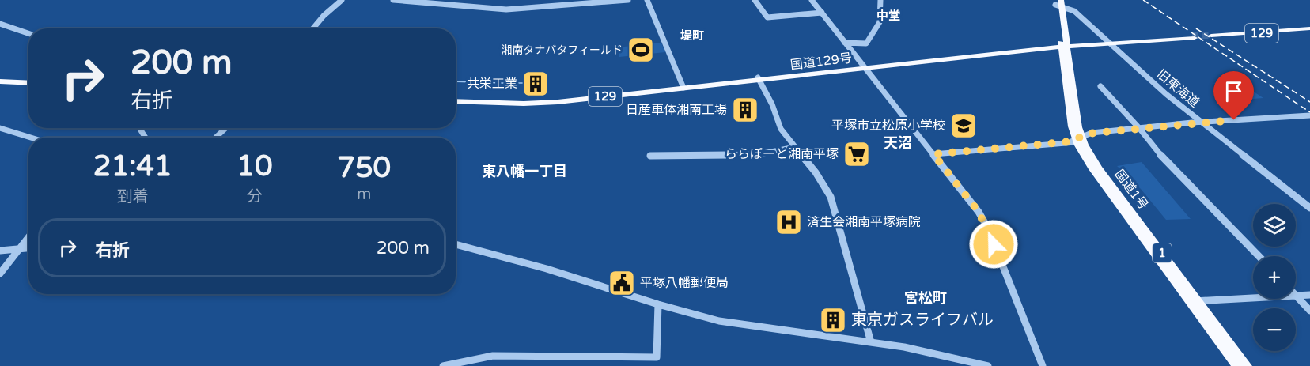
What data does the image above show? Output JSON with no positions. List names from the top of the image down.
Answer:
{
  "streets": {
    "highway": [
      "129",
      "国道129号",
      "国道1号",
      "1"
    ],
    "street": ["旧東海道"]
  },
  "crossings": [
    ["国道129号", "旧東海道"],
    ["国道129号", "国道1号"],
    ["旧東海道", "国道1号"]
  ],
  "districts": [
    "中堂",
    "堤町",
    "天沼",
    "東八幡一丁目",
    "宮松町"
  ],
  "places": {
    "sports": ["湘南タナバタフィールド"],
    "building": ["共栄工業", "日産車体湘南工場", "東京ガスライフバル"],
    "school or university": ["平塚市立松原小学校"],
    "supermarket": ["ららぽーと湘南平塚"],
    "hospital": ["済生会湘南平塚病院"],
    "public building": ["平塚八幡郵便局"]
  },
  "page": {
    "turn": ["200 m", "右折"],
    "eta": [
      "21:41",
      "到着",
      "10",
      "分",
      "750",
      "m"
    ],
    "map_buttons": ["+", "−"],
    "list": [
      {
        "name": "右折",
        "value": "200 m"
      }
    ]
  }
}
